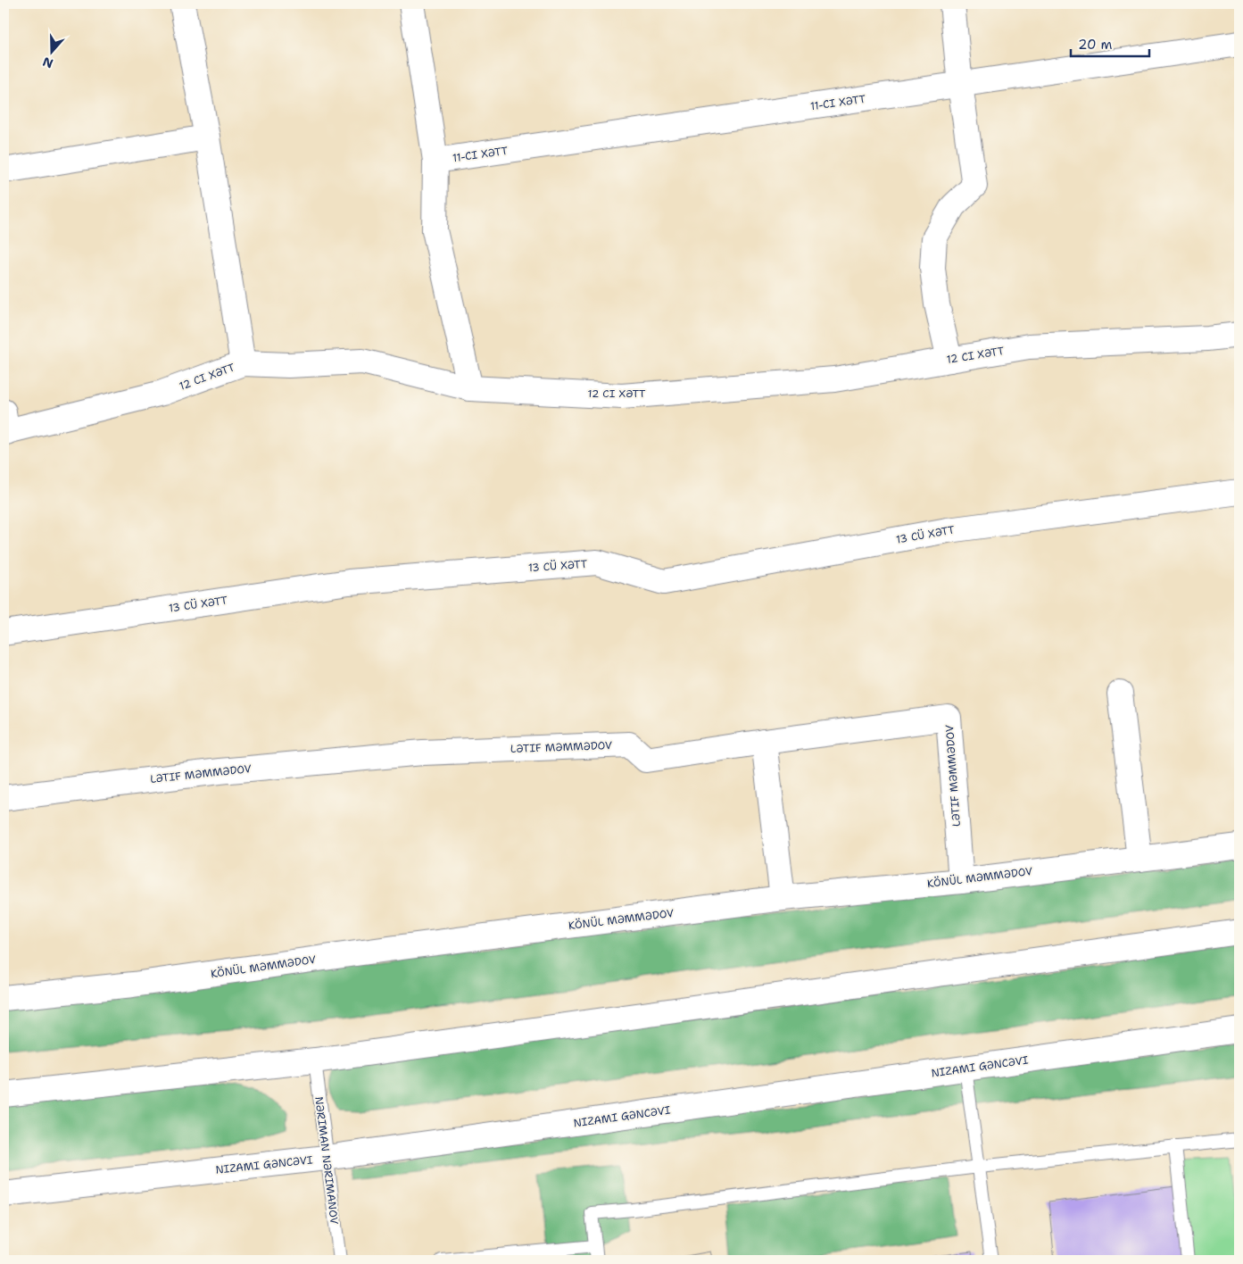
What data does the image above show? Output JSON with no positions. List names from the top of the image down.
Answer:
{
  "streets": {
    "street": [
      "11-CI XƏTT",
      "12 CI XƏTT",
      "13 CÜ XƏTT",
      "LƏTIF MƏMMƏDOV",
      "KÖNÜL MƏMMƏDOV",
      "NIZAMI GƏNCƏVI"
    ],
    "lane": ["NƏRIMAN NƏRIMANOV"]
  },
  "crossings": [
    ["LƏTIF MƏMMƏDOV", "KÖNÜL MƏMMƏDOV"],
    ["NIZAMI GƏNCƏVI", "NƏRIMAN NƏRIMANOV"]
  ],
  "scale_bar": "20 m",
  "north": "bottom"
}
